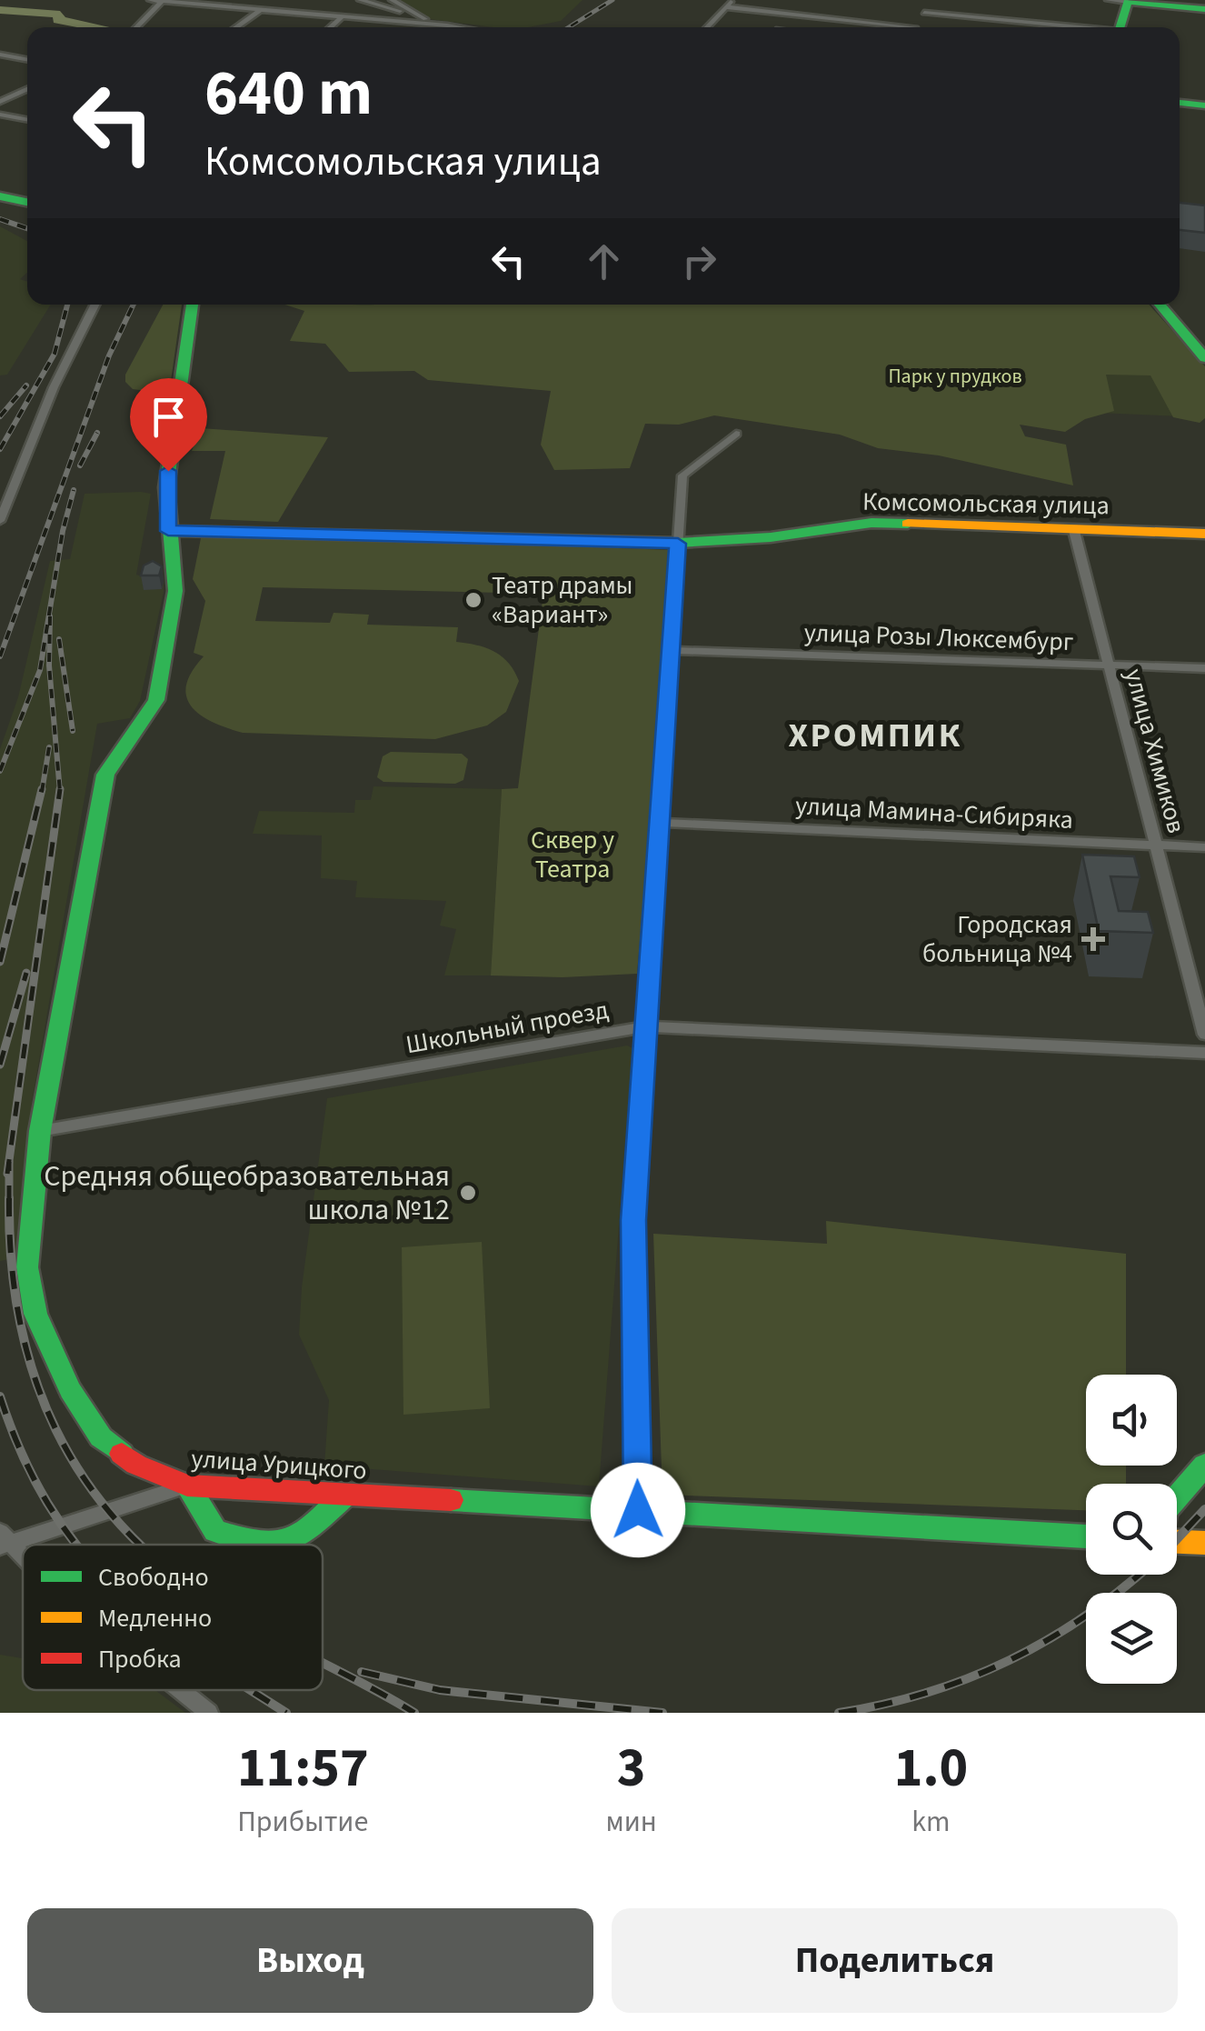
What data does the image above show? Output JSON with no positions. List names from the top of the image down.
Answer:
{
  "streets": {
    "street": [
      "Комсомольская улица",
      "улица Розы Люксембург",
      "улица Химиков",
      "улица Мамина-Сибиряка",
      "Школьный проезд",
      "улица Урицкого"
    ]
  },
  "crossings": [
    ["Комсомольская улица", "улица Химиков"],
    ["Комсомольская улица", "улица Урицкого"],
    ["улица Розы Люксембург", "улица Химиков"],
    ["улица Химиков", "улица Мамина-Сибиряка"],
    ["Школьный проезд", "улица Урицкого"]
  ],
  "districts": ["ХРОМПИК"],
  "parks": ["Парк у прудков", "Сквер у Театра"],
  "places": {
    "other": ["Театр драмы «Вариант»", "Средняя общеобразовательная школа №12"],
    "health": ["Городская больница №4"]
  },
  "legend": ["Свободно", "Медленно", "Пробка"],
  "page": {
    "turn": ["640 m", "Комсомольская улица"],
    "eta": [
      "11:57",
      "Прибытие",
      "3",
      "мин",
      "1.0",
      "km"
    ],
    "buttons": ["Выход", "Поделиться"]
  }
}
